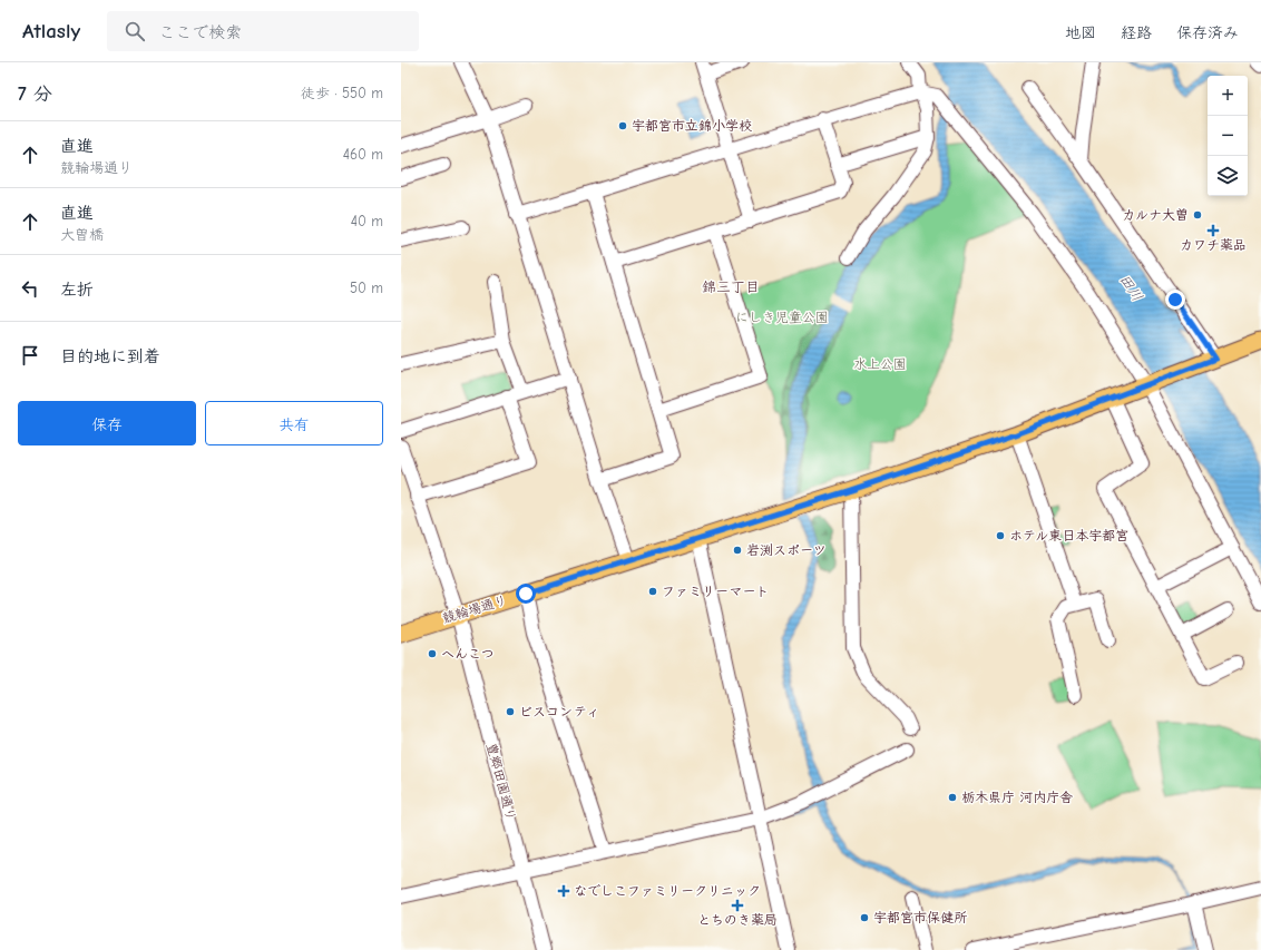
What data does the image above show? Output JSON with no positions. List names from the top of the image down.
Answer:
{
  "streets": {
    "main road": ["競輪場通り"],
    "street": ["豊郷田園通り"]
  },
  "crossings": [
    ["競輪場通り", "豊郷田園通り"]
  ],
  "districts": ["錦三丁目"],
  "water": ["田川"],
  "parks": ["にしき児童公園", "水上公園"],
  "places": {
    "other": [
      "宇都宮市立錦小学校",
      "カルナ大曽",
      "ホテル東日本宇都宮",
      "岩渕スポーツ",
      "ファミリーマート",
      "へんこつ",
      "ビスコンティ",
      "栃木県庁 河内庁舎",
      "宇都宮市保健所"
    ],
    "health": ["カワチ薬品", "なでしこファミリークリニック", "とちのき薬局"]
  },
  "page": {
    "header": "Atlasly",
    "search": "ここで検索",
    "nav": ["地図", "経路", "保存済み"],
    "heading": ["7 分", "徒歩 · 550 m"],
    "map_buttons": ["+", "−"],
    "list": [
      ["直進", "競輪場通り", "460 m"],
      ["直進", "大曽橋", "40 m"],
      ["左折", "50 m"],
      "目的地に到着"
    ],
    "buttons": ["保存", "共有"]
  }
}
